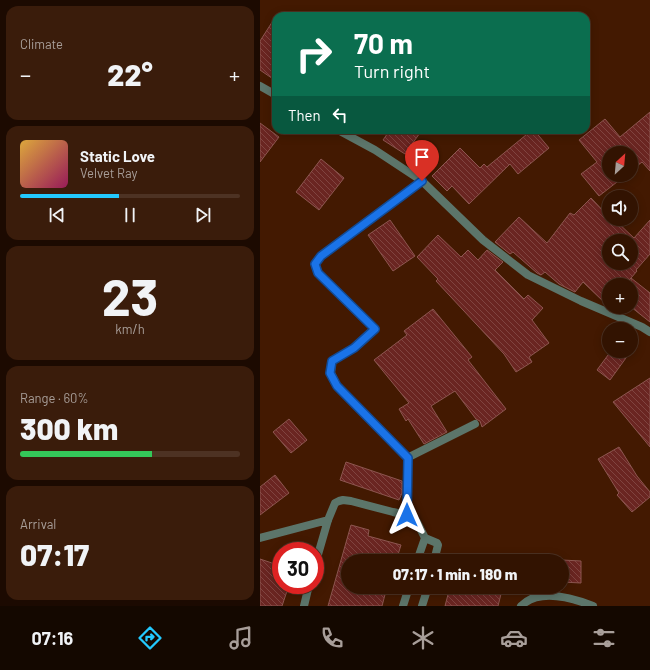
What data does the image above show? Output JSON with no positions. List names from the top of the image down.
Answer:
{
  "north": "top right",
  "page": {
    "tile": [
      "Climate",
      ["23", "km/h"],
      ["Range · 60%", "300 km"],
      ["Arrival", "07:17"]
    ],
    "turn": ["70 m", "Turn right"],
    "heat": ["−", "22°", "+"],
    "then": "Then",
    "song": ["Static Love", "Velvet Ray"],
    "map_buttons": ["+", "−"],
    "limit": "30",
    "trip": "07:17 · 1 min · 180 m",
    "tabs": "07:16"
  }
}
